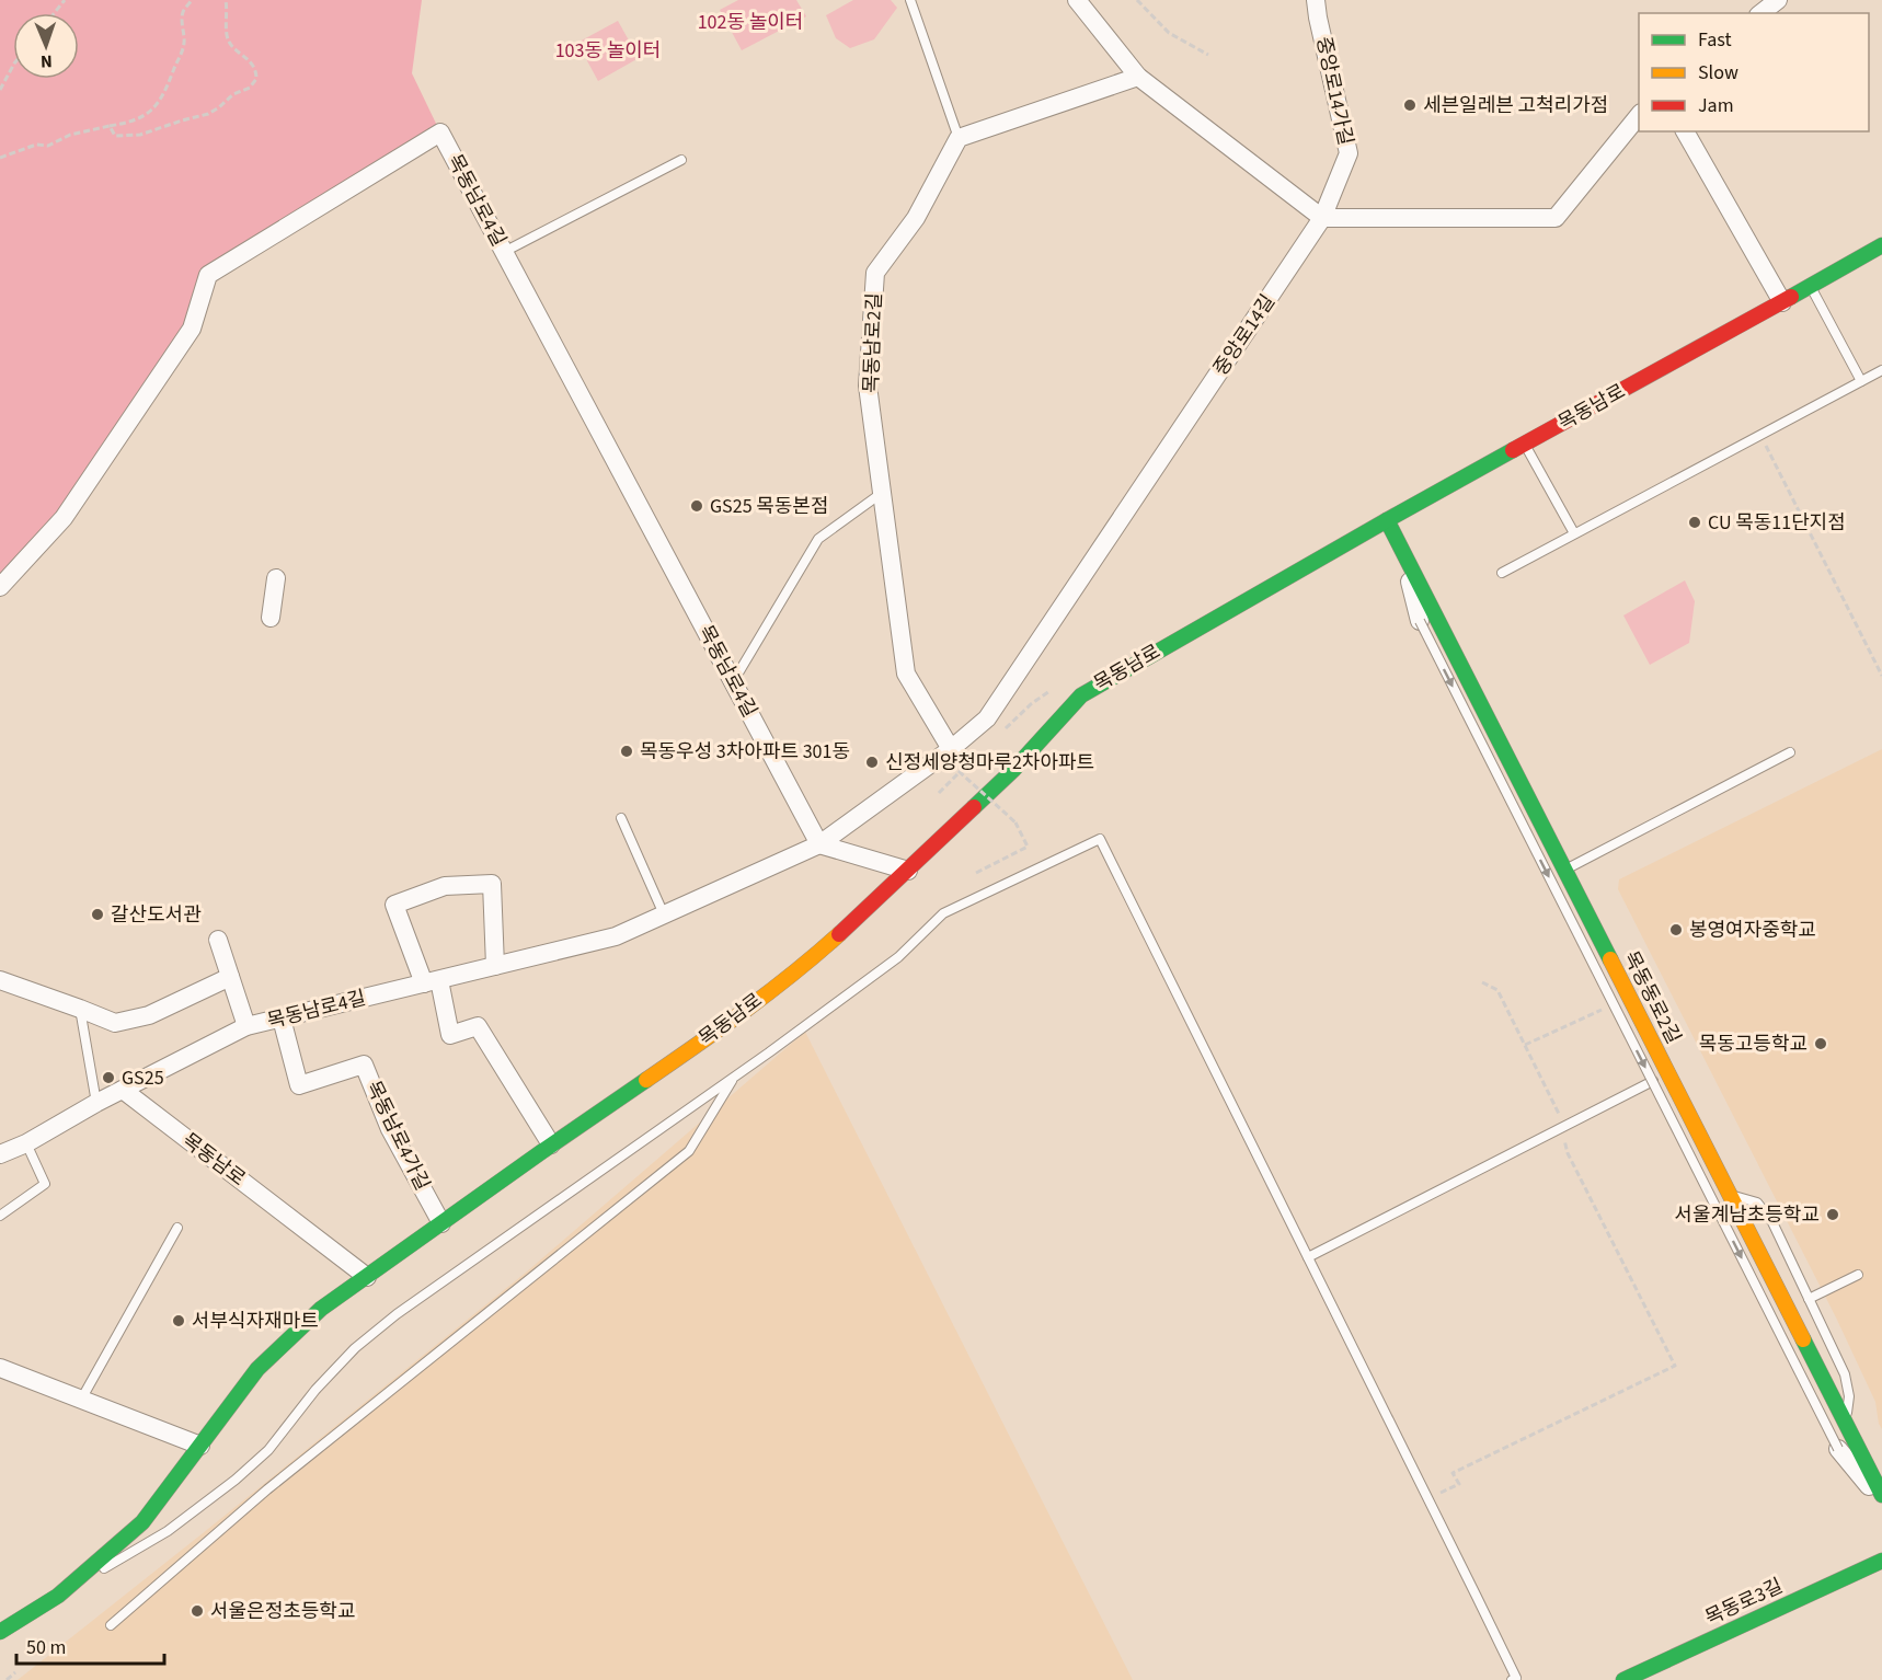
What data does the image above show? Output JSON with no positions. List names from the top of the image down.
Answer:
{
  "streets": {
    "main road": ["목동남로", "목동동로2길", "목동로3길"],
    "street": [
      "중앙로14가길",
      "목동남로4길",
      "중앙로14길",
      "목동남로2길",
      "목동남로4가길"
    ]
  },
  "crossings": [
    ["중앙로14가길", "중앙로14길"],
    ["목동남로4길", "중앙로14길"],
    ["목동남로4길", "목동남로2길"],
    ["목동남로4길", "목동남로"],
    ["목동남로4길", "목동남로4가길"],
    ["중앙로14길", "목동남로2길"],
    ["목동남로", "목동동로2길"],
    ["목동남로", "목동남로4가길"]
  ],
  "parks": ["102동 놀이터", "103동 놀이터"],
  "places": [
    "세븐일레븐 고척리가점",
    "GS25 목동본점",
    "CU 목동11단지점",
    "목동우성 3차아파트 301동",
    "신정세양청마루2차아파트",
    "갈산도서관",
    "봉영여자중학교",
    "목동고등학교",
    "GS25",
    "서울계남초등학교",
    "서부식자재마트",
    "서울은정초등학교"
  ],
  "legend": ["Fast", "Slow", "Jam"],
  "scale_bar": "50 m",
  "north": "bottom"
}
